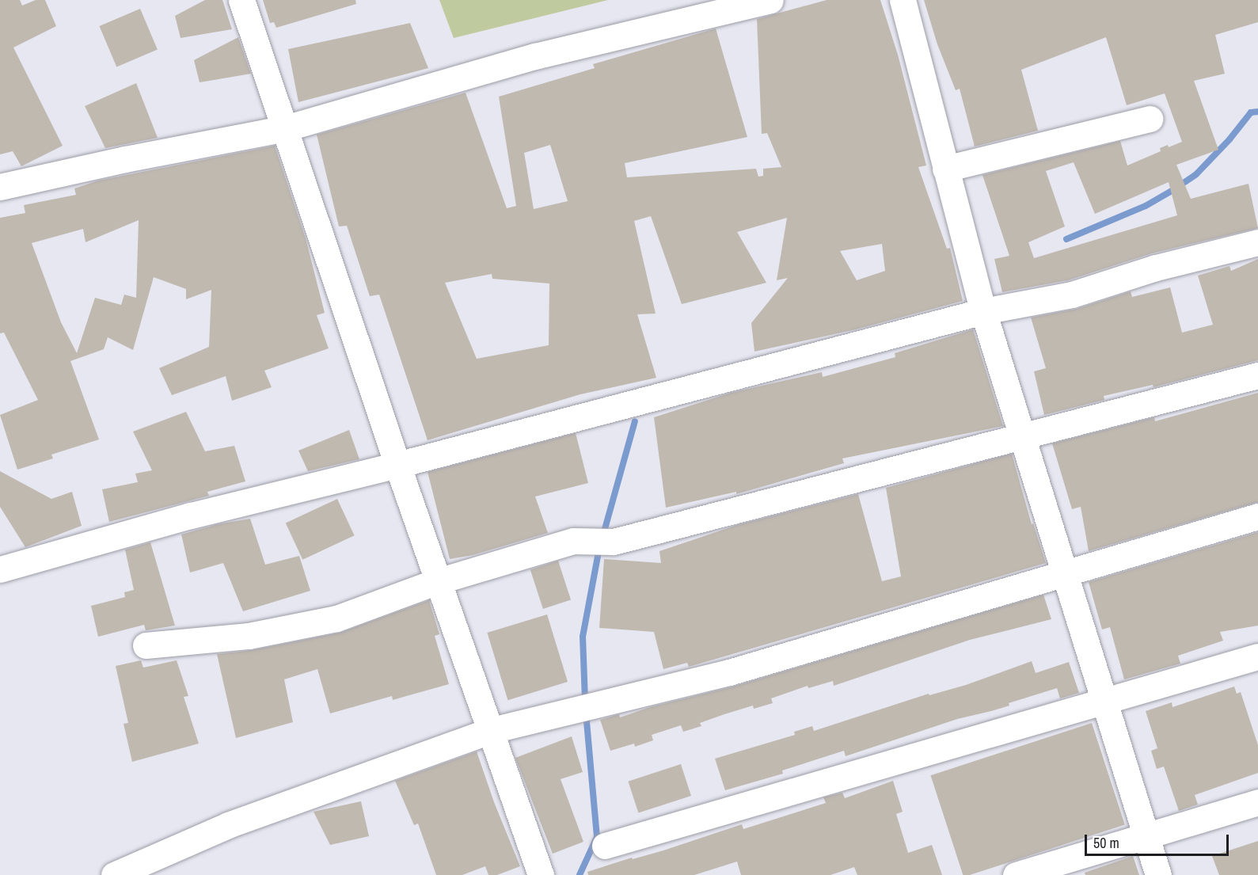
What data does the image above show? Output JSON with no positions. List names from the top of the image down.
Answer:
{
  "scale_bar": "50 m"
}
